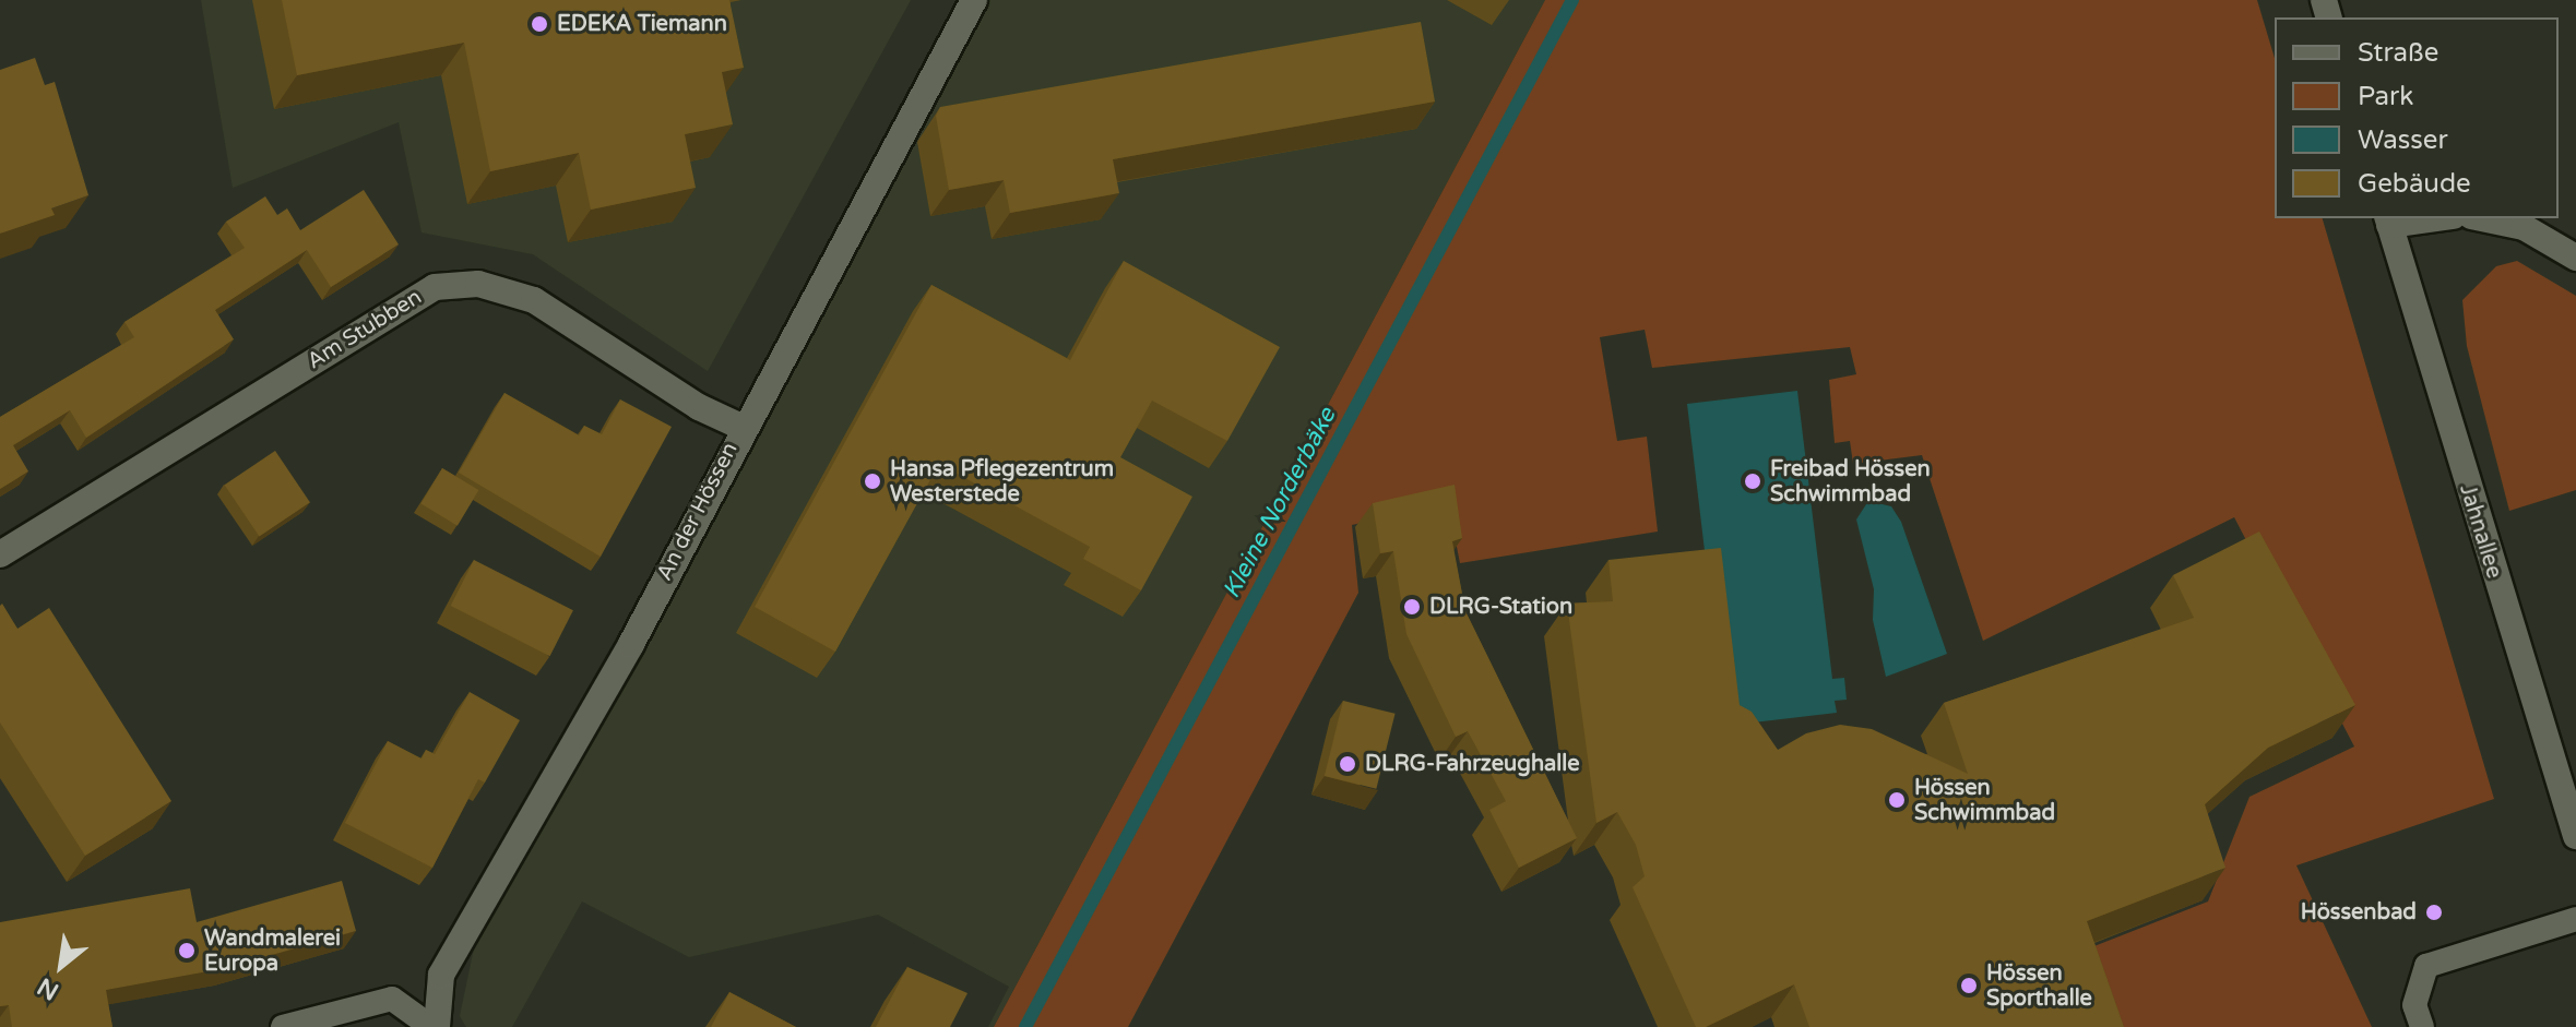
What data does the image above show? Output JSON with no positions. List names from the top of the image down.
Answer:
{
  "streets": {
    "street": ["Am Stubben", "An der Hössen", "Jahnallee"]
  },
  "crossings": [
    ["Am Stubben", "An der Hössen"]
  ],
  "water": ["Kleine Norderbäke"],
  "places": [
    "EDEKA Tiemann",
    "Hansa Pflegezentrum Westerstede",
    "Freibad Hössen Schwimmbad",
    "DLRG-Station",
    "DLRG-Fahrzeughalle",
    "Hössen Schwimmbad",
    "Hössenbad",
    "Wandmalerei Europa",
    "Hössen Sporthalle"
  ],
  "legend": [
    "Straße",
    "Park",
    "Wasser",
    "Gebäude"
  ],
  "north": "bottom left"
}
